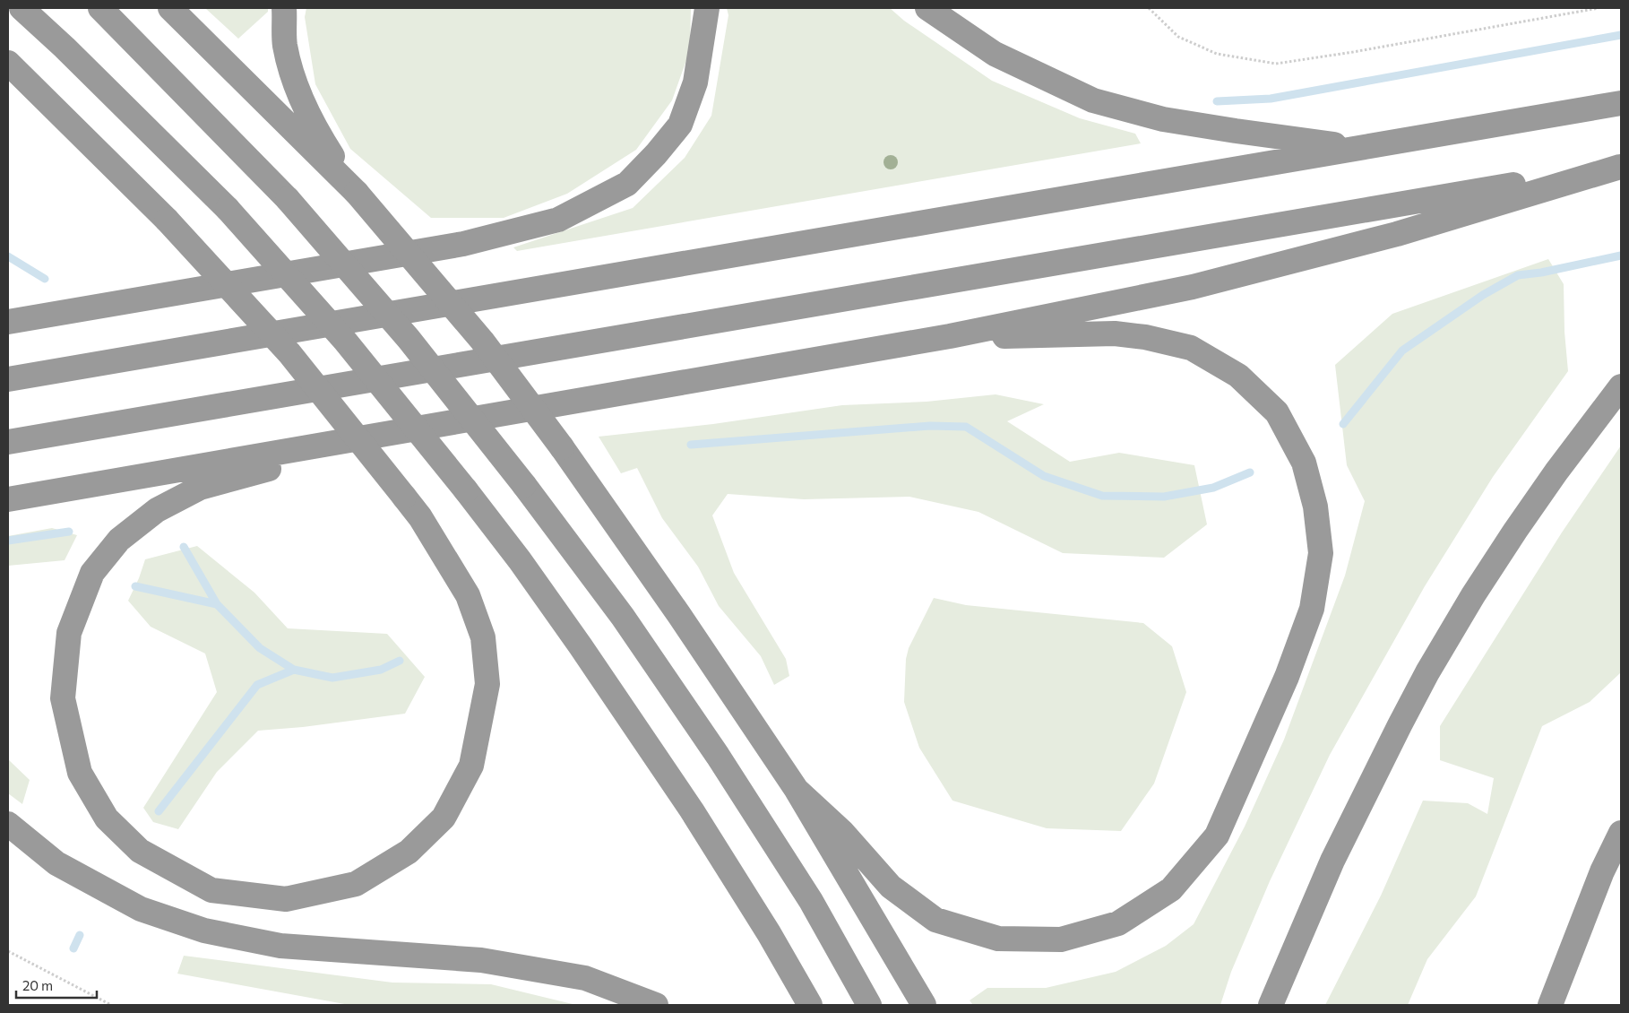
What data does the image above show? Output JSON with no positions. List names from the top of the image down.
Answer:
{
  "scale_bar": "20 m"
}
